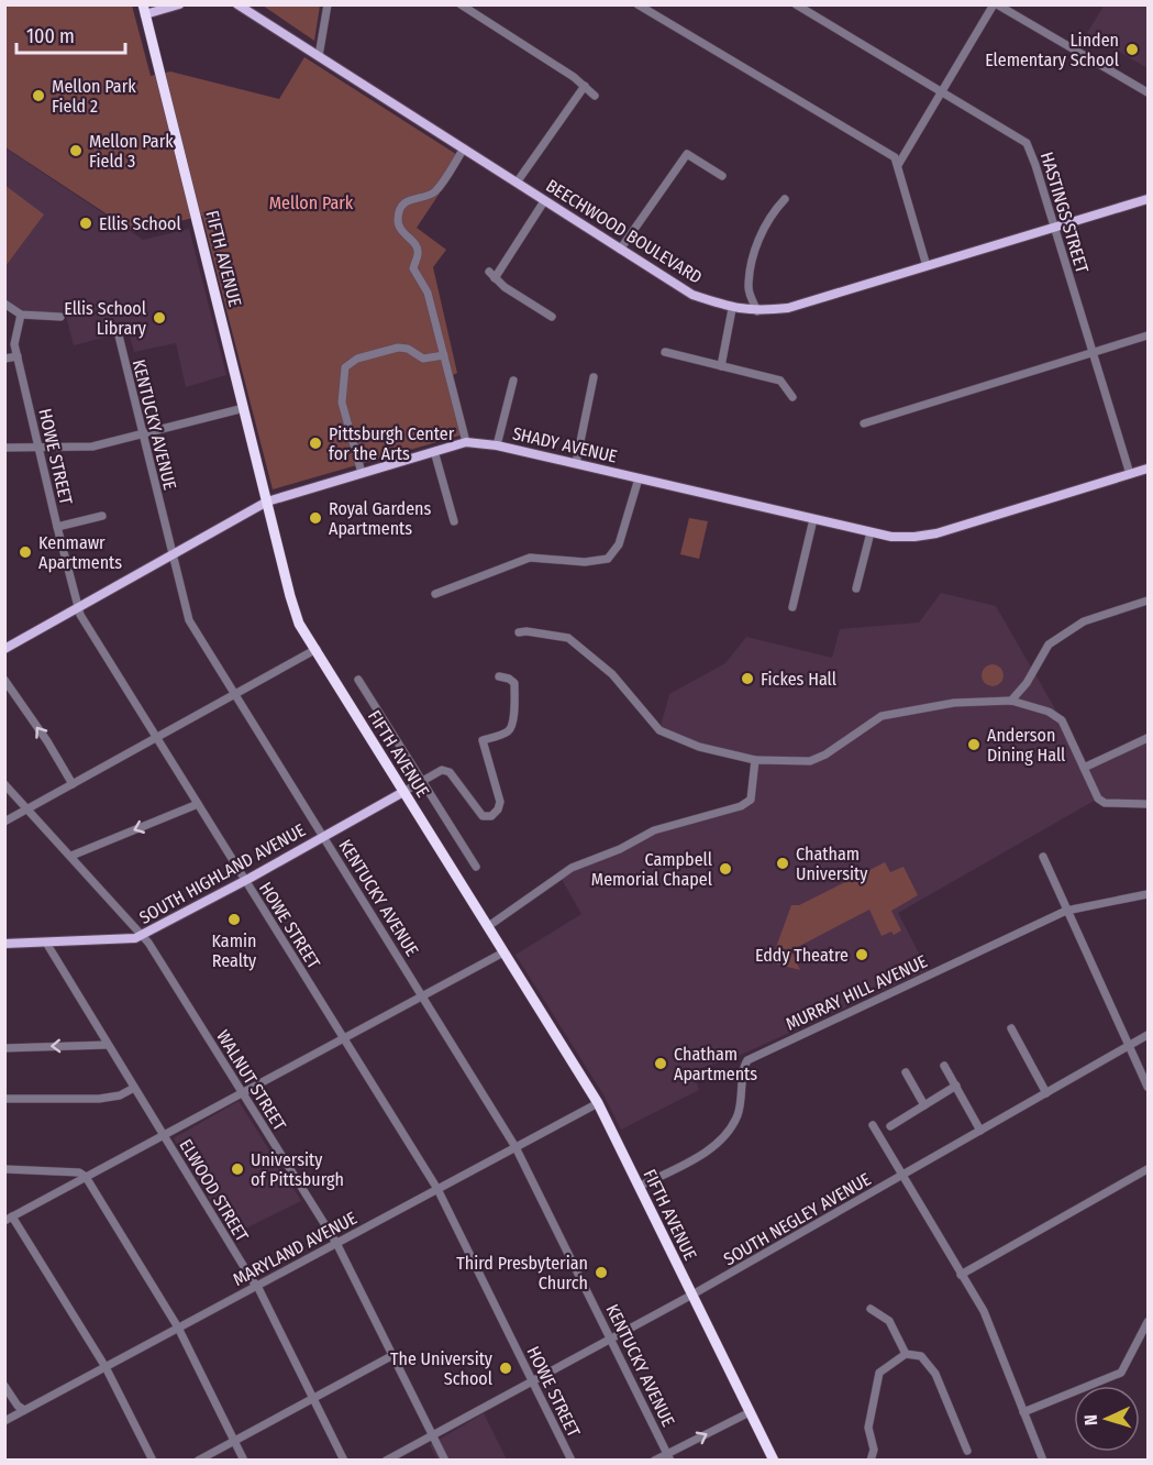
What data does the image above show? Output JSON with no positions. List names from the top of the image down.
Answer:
{
  "streets": {
    "highway": ["FIFTH AVENUE"],
    "main road": ["BEECHWOOD BOULEVARD", "SHADY AVENUE", "SOUTH HIGHLAND AVENUE"],
    "street": [
      "HASTINGS STREET",
      "KENTUCKY AVENUE",
      "HOWE STREET",
      "MURRAY HILL AVENUE",
      "WALNUT STREET",
      "ELWOOD STREET",
      "SOUTH NEGLEY AVENUE",
      "MARYLAND AVENUE"
    ]
  },
  "crossings": [
    ["HASTINGS STREET", "BEECHWOOD BOULEVARD"],
    ["HASTINGS STREET", "SHADY AVENUE"],
    ["FIFTH AVENUE", "SHADY AVENUE"],
    ["FIFTH AVENUE", "SOUTH HIGHLAND AVENUE"],
    ["FIFTH AVENUE", "MURRAY HILL AVENUE"],
    ["FIFTH AVENUE", "SOUTH NEGLEY AVENUE"],
    ["FIFTH AVENUE", "MARYLAND AVENUE"],
    ["KENTUCKY AVENUE", "SHADY AVENUE"],
    ["KENTUCKY AVENUE", "SOUTH HIGHLAND AVENUE"],
    ["KENTUCKY AVENUE", "SOUTH NEGLEY AVENUE"],
    ["KENTUCKY AVENUE", "MARYLAND AVENUE"],
    ["SHADY AVENUE", "HOWE STREET"],
    ["HOWE STREET", "SOUTH HIGHLAND AVENUE"],
    ["HOWE STREET", "SOUTH NEGLEY AVENUE"],
    ["HOWE STREET", "MARYLAND AVENUE"],
    ["SOUTH HIGHLAND AVENUE", "WALNUT STREET"],
    ["SOUTH HIGHLAND AVENUE", "ELWOOD STREET"],
    ["WALNUT STREET", "SOUTH NEGLEY AVENUE"],
    ["WALNUT STREET", "MARYLAND AVENUE"],
    ["ELWOOD STREET", "MARYLAND AVENUE"]
  ],
  "parks": ["Mellon Park"],
  "places": [
    "Linden Elementary School",
    "Mellon Park Field 2",
    "Mellon Park Field 3",
    "Ellis School",
    "Ellis School Library",
    "Pittsburgh Center for the Arts",
    "Royal Gardens Apartments",
    "Kenmawr Apartments",
    "Fickes Hall",
    "Anderson Dining Hall",
    "Chatham University",
    "Campbell Memorial Chapel",
    "Kamin Realty",
    "Eddy Theatre",
    "Chatham Apartments",
    "University of Pittsburgh",
    "Third Presbyterian Church",
    "The University School"
  ],
  "scale_bar": "100 m",
  "north": "left"
}
